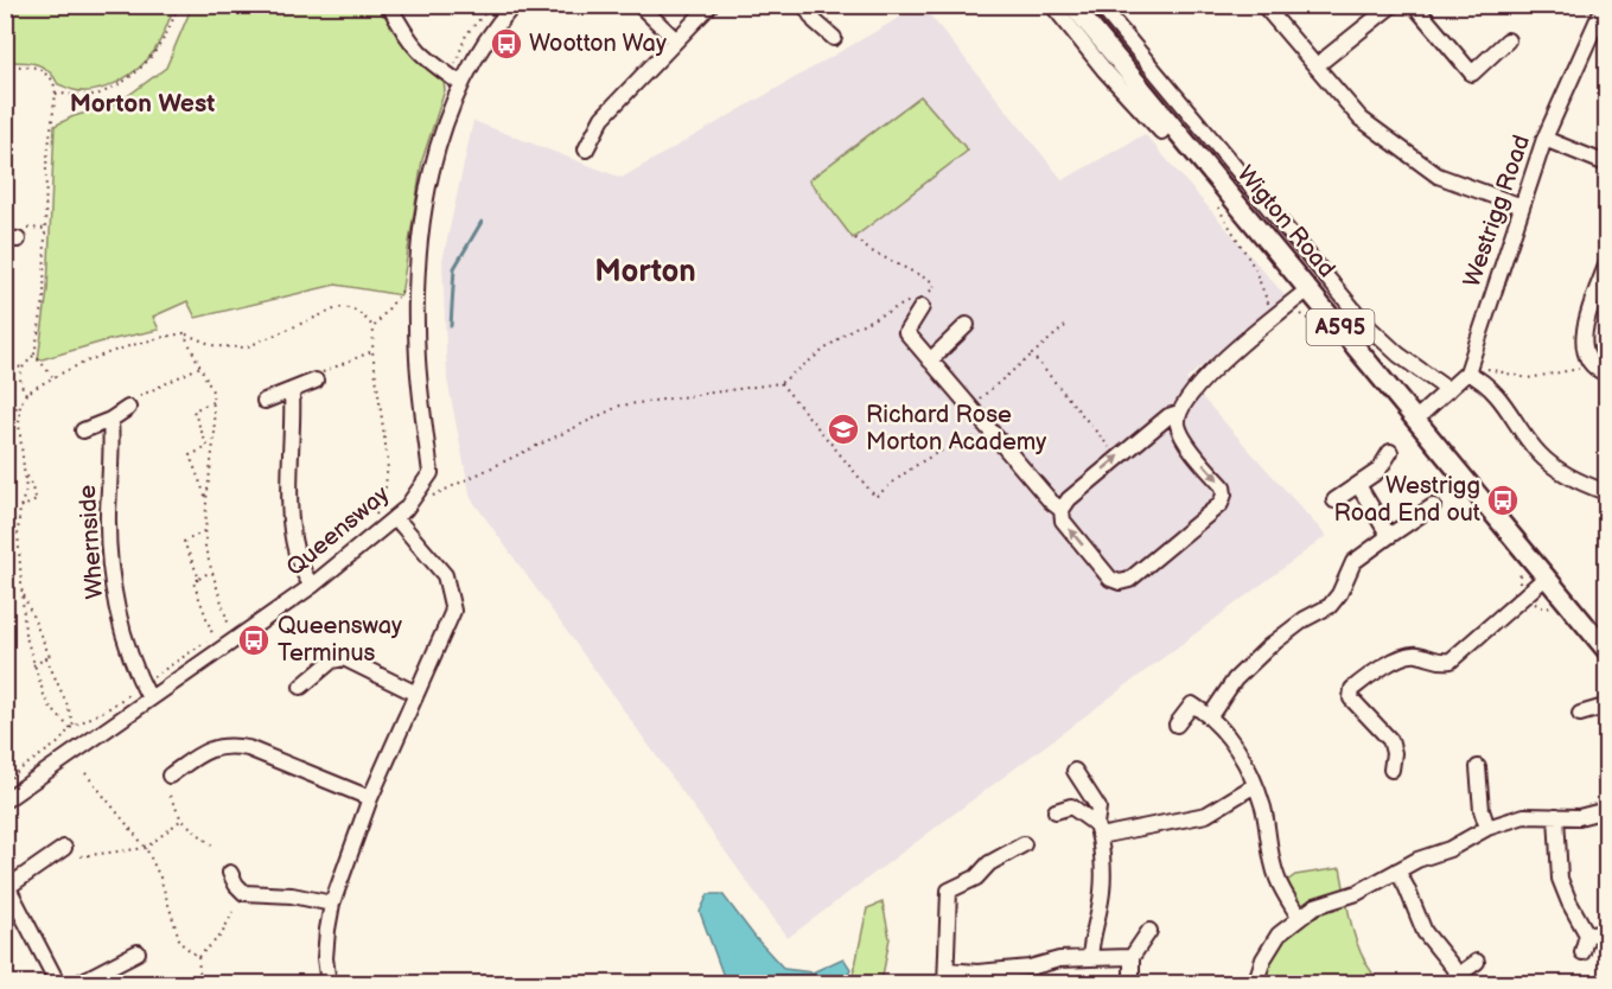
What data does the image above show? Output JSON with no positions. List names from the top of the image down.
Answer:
{
  "streets": {
    "main road": ["Wigton Road", "A595"],
    "street": ["Westrigg Road", "Queensway", "Whernside"]
  },
  "crossings": [
    ["Queensway", "Whernside"]
  ],
  "districts": ["Morton West", "Morton"],
  "places": {
    "bus stop": ["Wootton Way", "Westrigg Road End out", "Queensway Terminus"],
    "school or university": ["Richard Rose Morton Academy"]
  }
}
